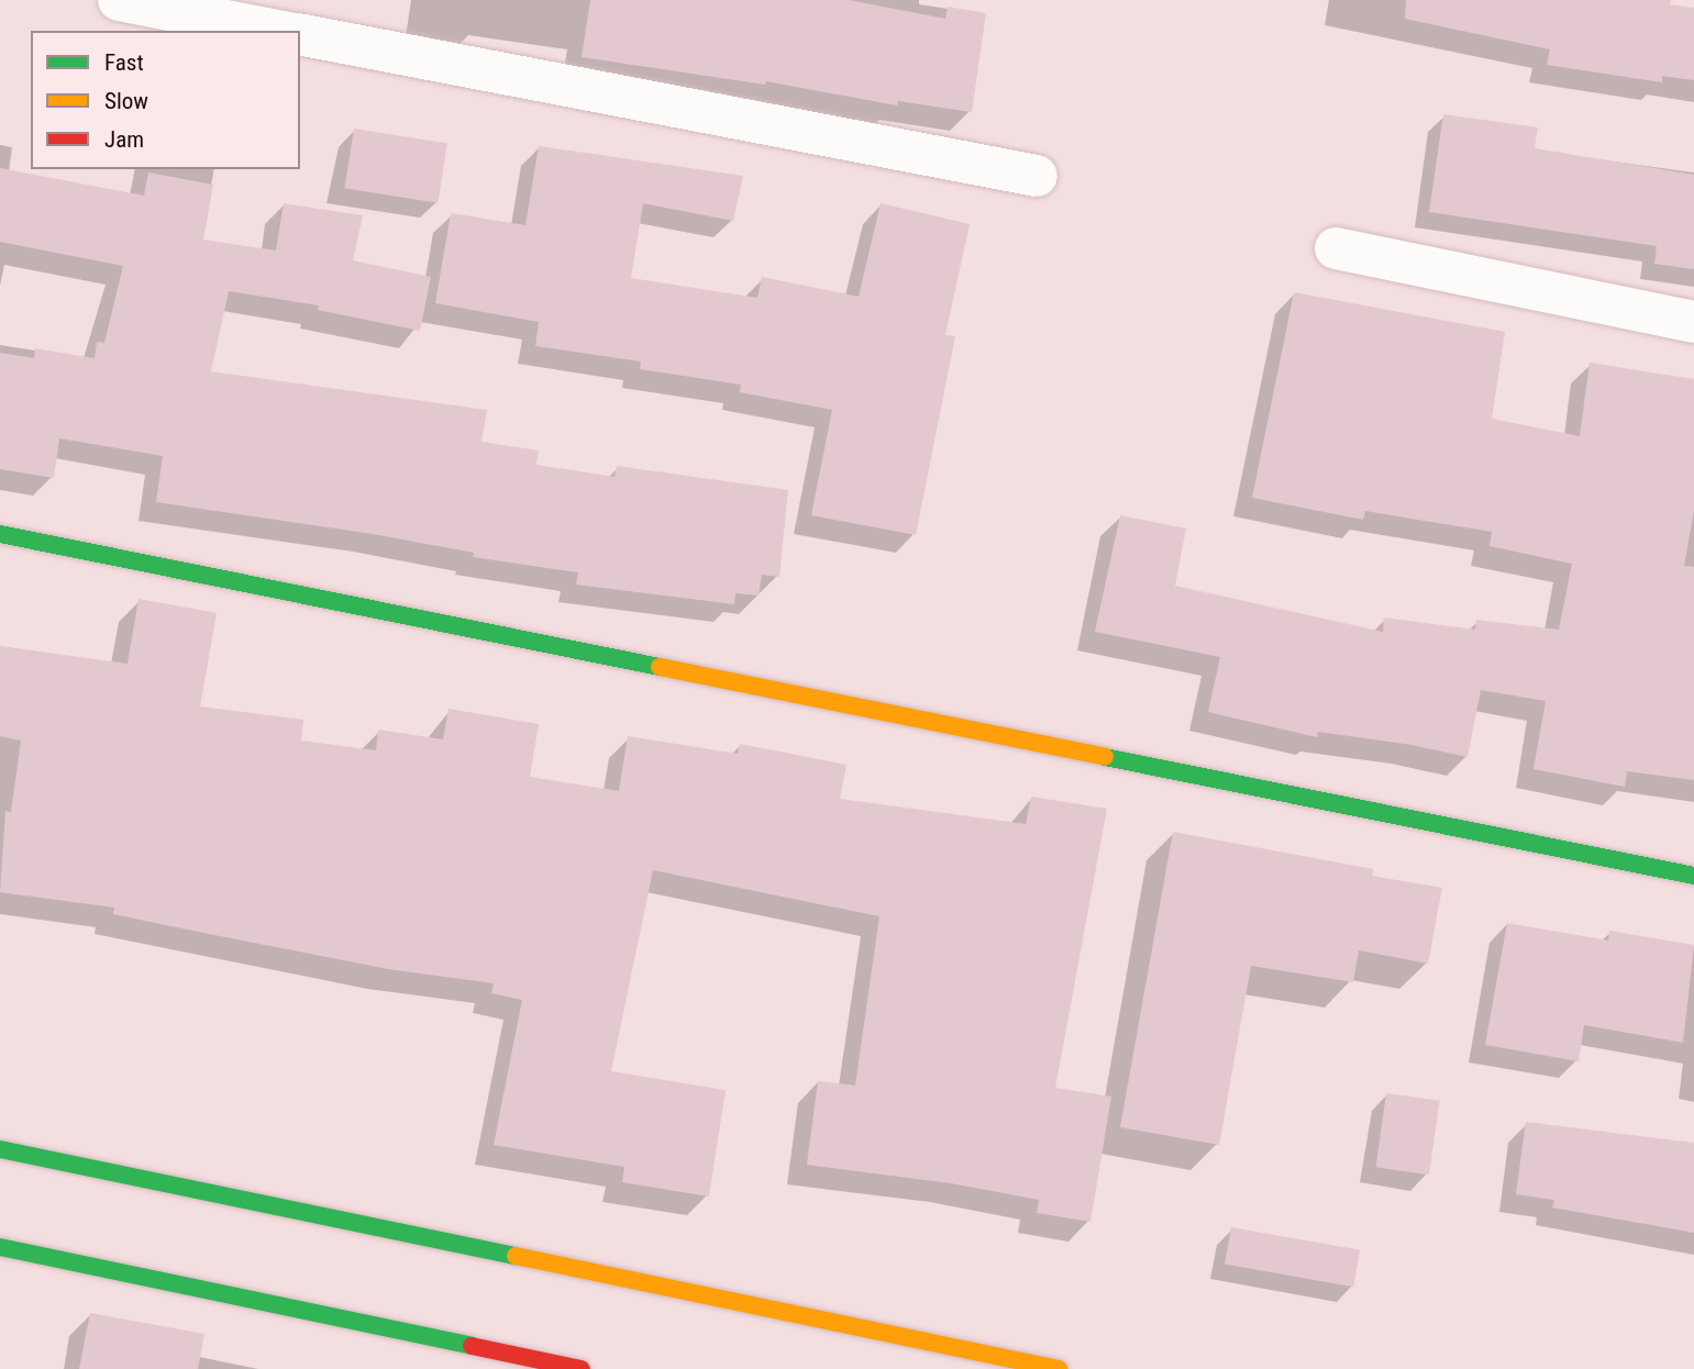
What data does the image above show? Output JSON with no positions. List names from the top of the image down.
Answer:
{
  "legend": ["Fast", "Slow", "Jam"]
}
